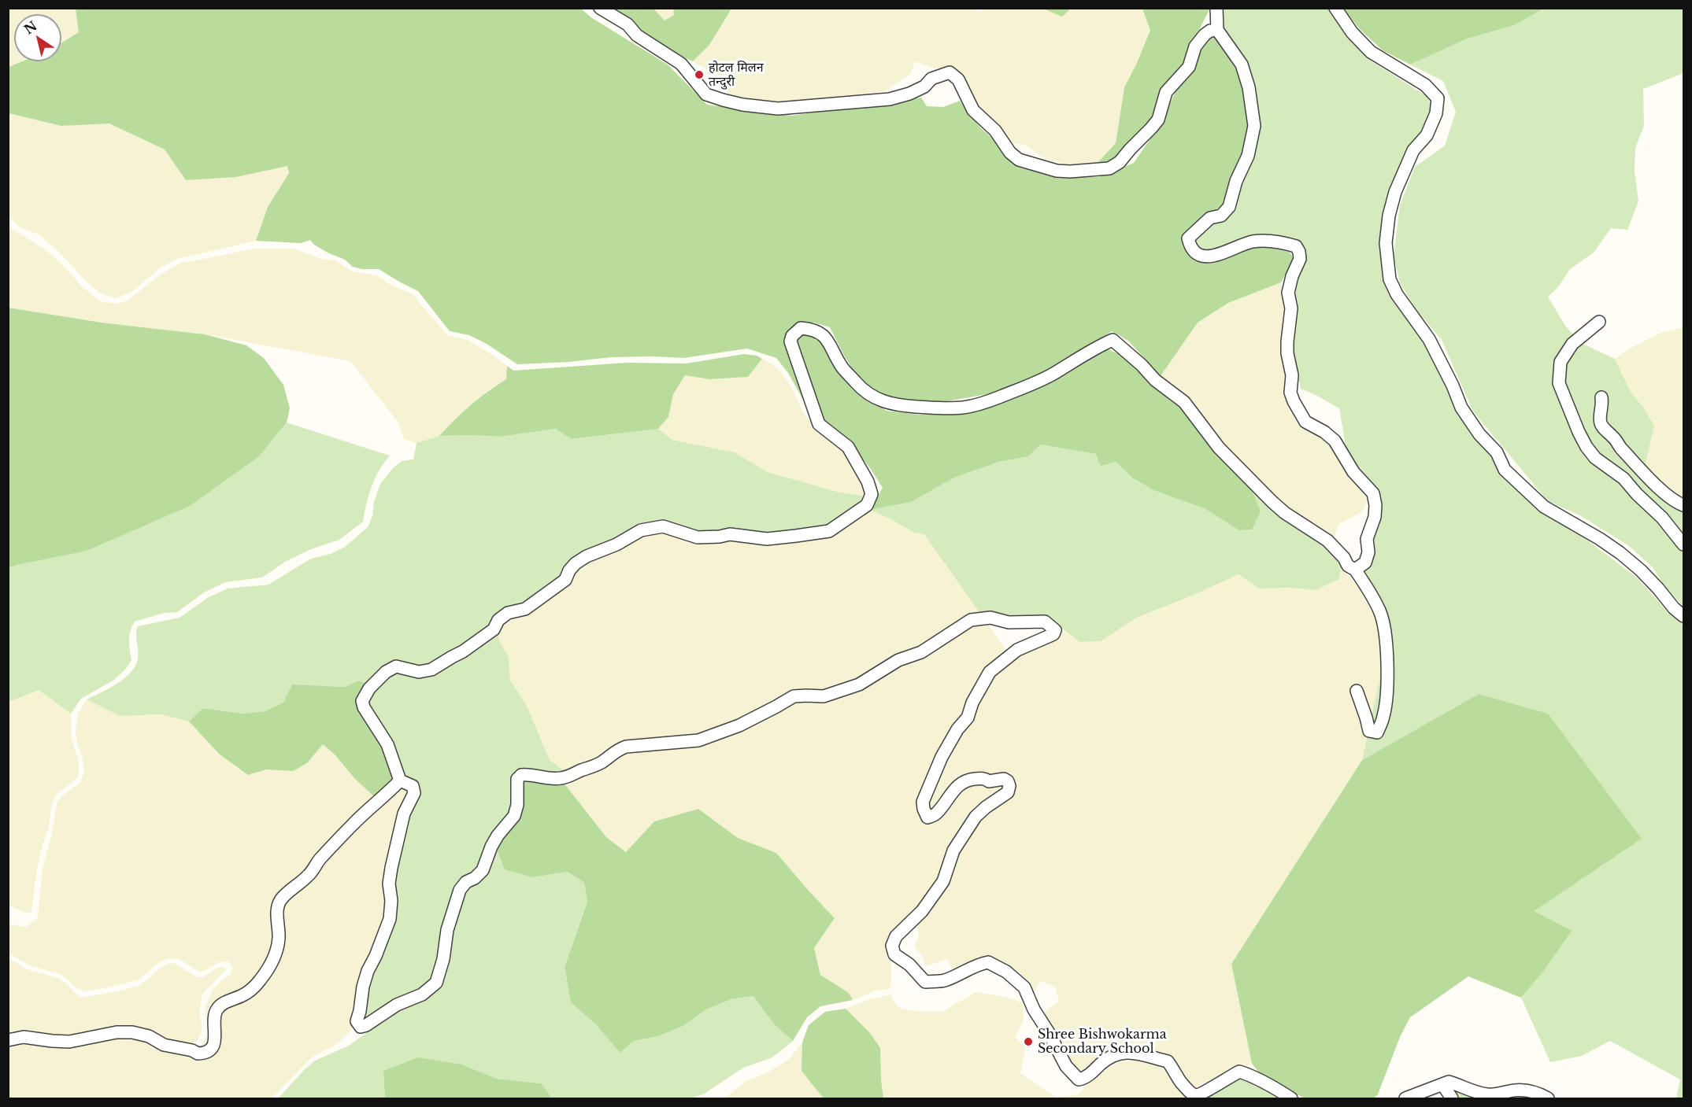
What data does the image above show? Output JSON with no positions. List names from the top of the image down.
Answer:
{
  "places": ["होटल मिलन तन्दुरी", "Shree Bishwokarma Secondary School"],
  "north": "top left"
}
